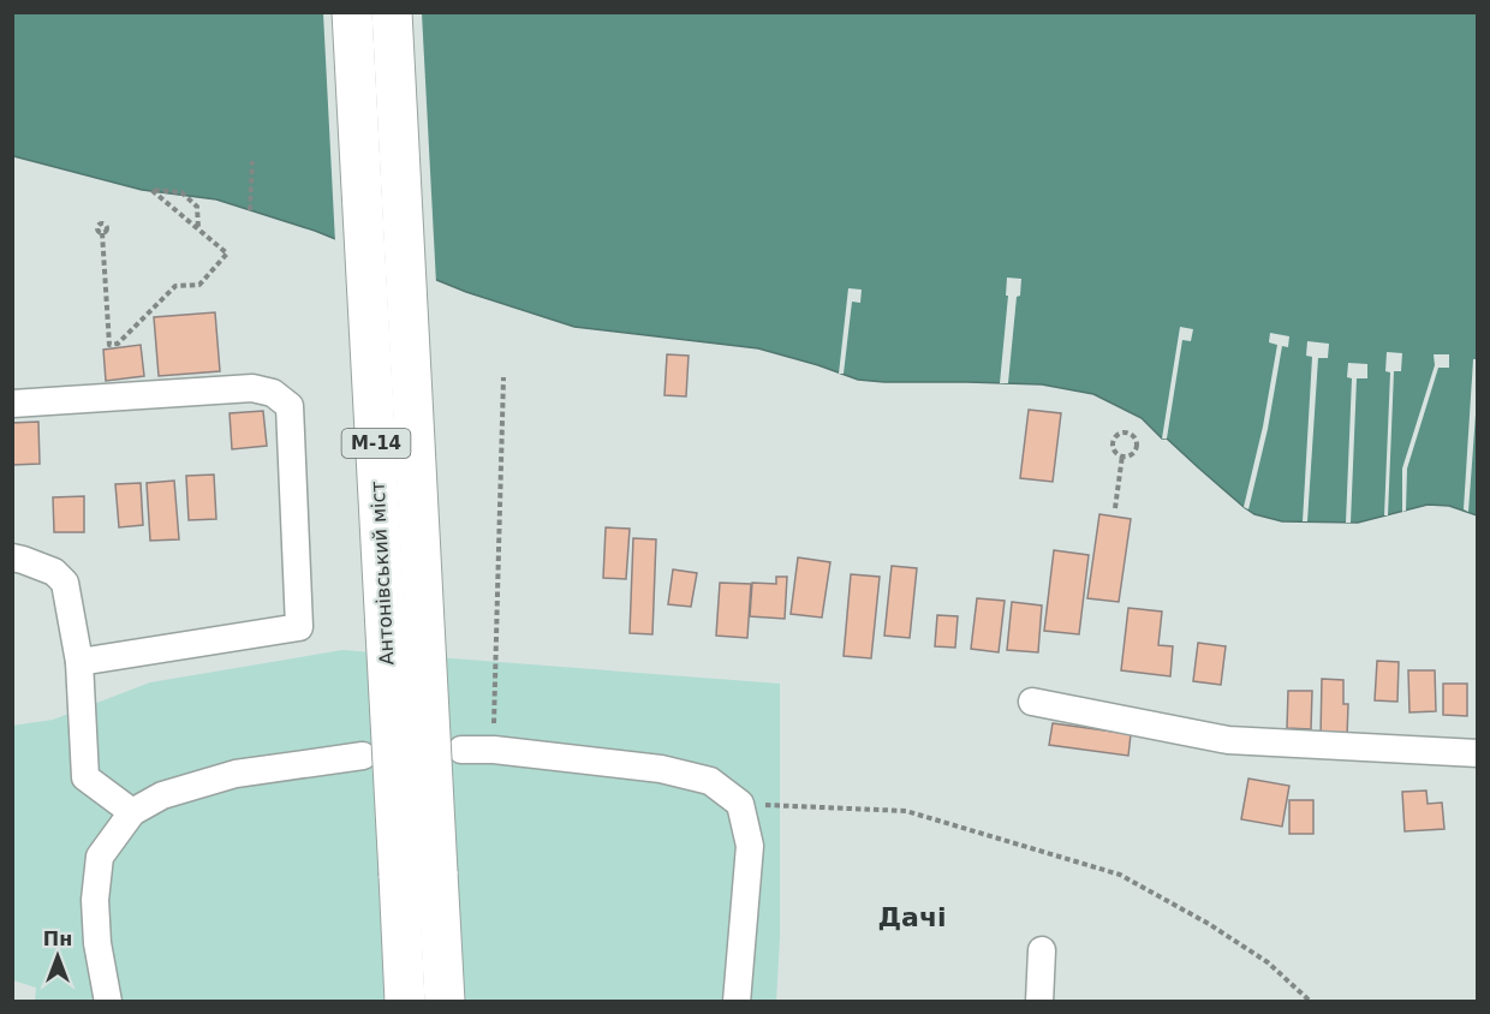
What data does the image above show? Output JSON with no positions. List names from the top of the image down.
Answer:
{
  "streets": {
    "highway": ["М-14", "Антонівський міст"]
  },
  "districts": ["Дачі"],
  "north": "top"
}
